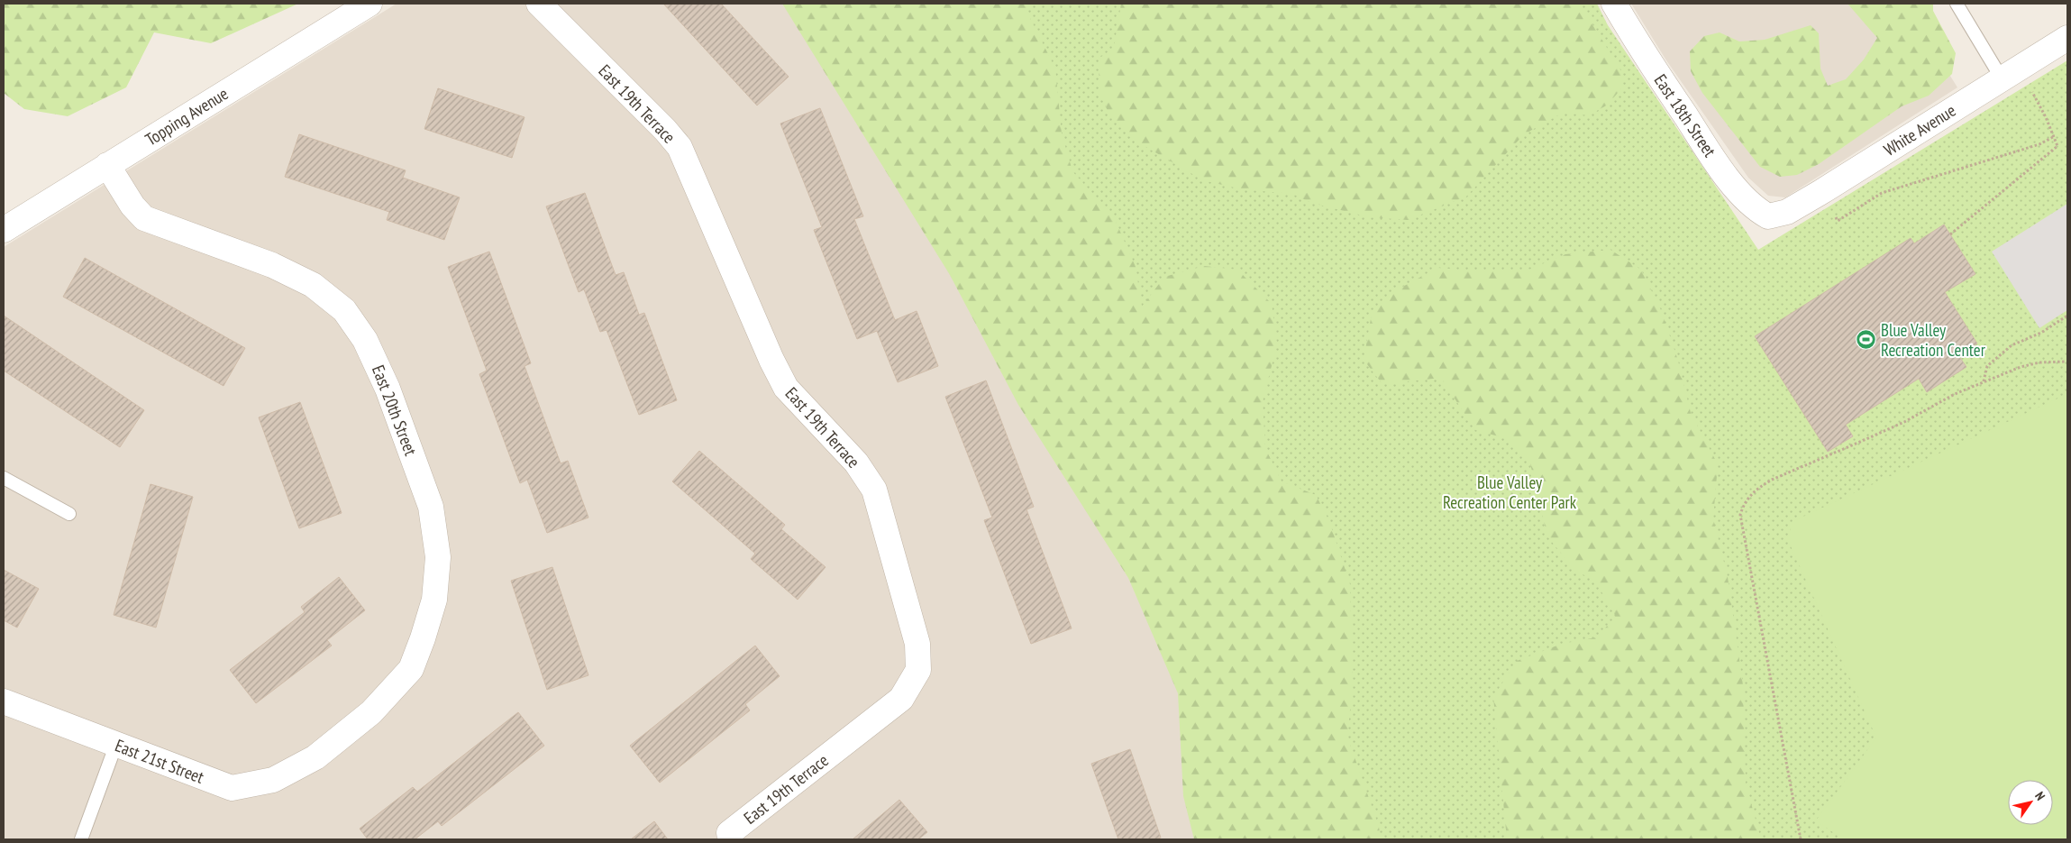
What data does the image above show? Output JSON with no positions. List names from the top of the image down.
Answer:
{
  "streets": {
    "street": [
      "East 19th Terrace",
      "East 18th Street",
      "Topping Avenue",
      "White Avenue",
      "East 20th Street",
      "East 21st Street"
    ]
  },
  "crossings": [
    ["East 18th Street", "White Avenue"],
    ["Topping Avenue", "East 20th Street"],
    ["East 20th Street", "East 21st Street"]
  ],
  "parks": ["Blue Valley Recreation Center Park"],
  "places": {
    "sports": ["Blue Valley Recreation Center"]
  },
  "north": "top right"
}
